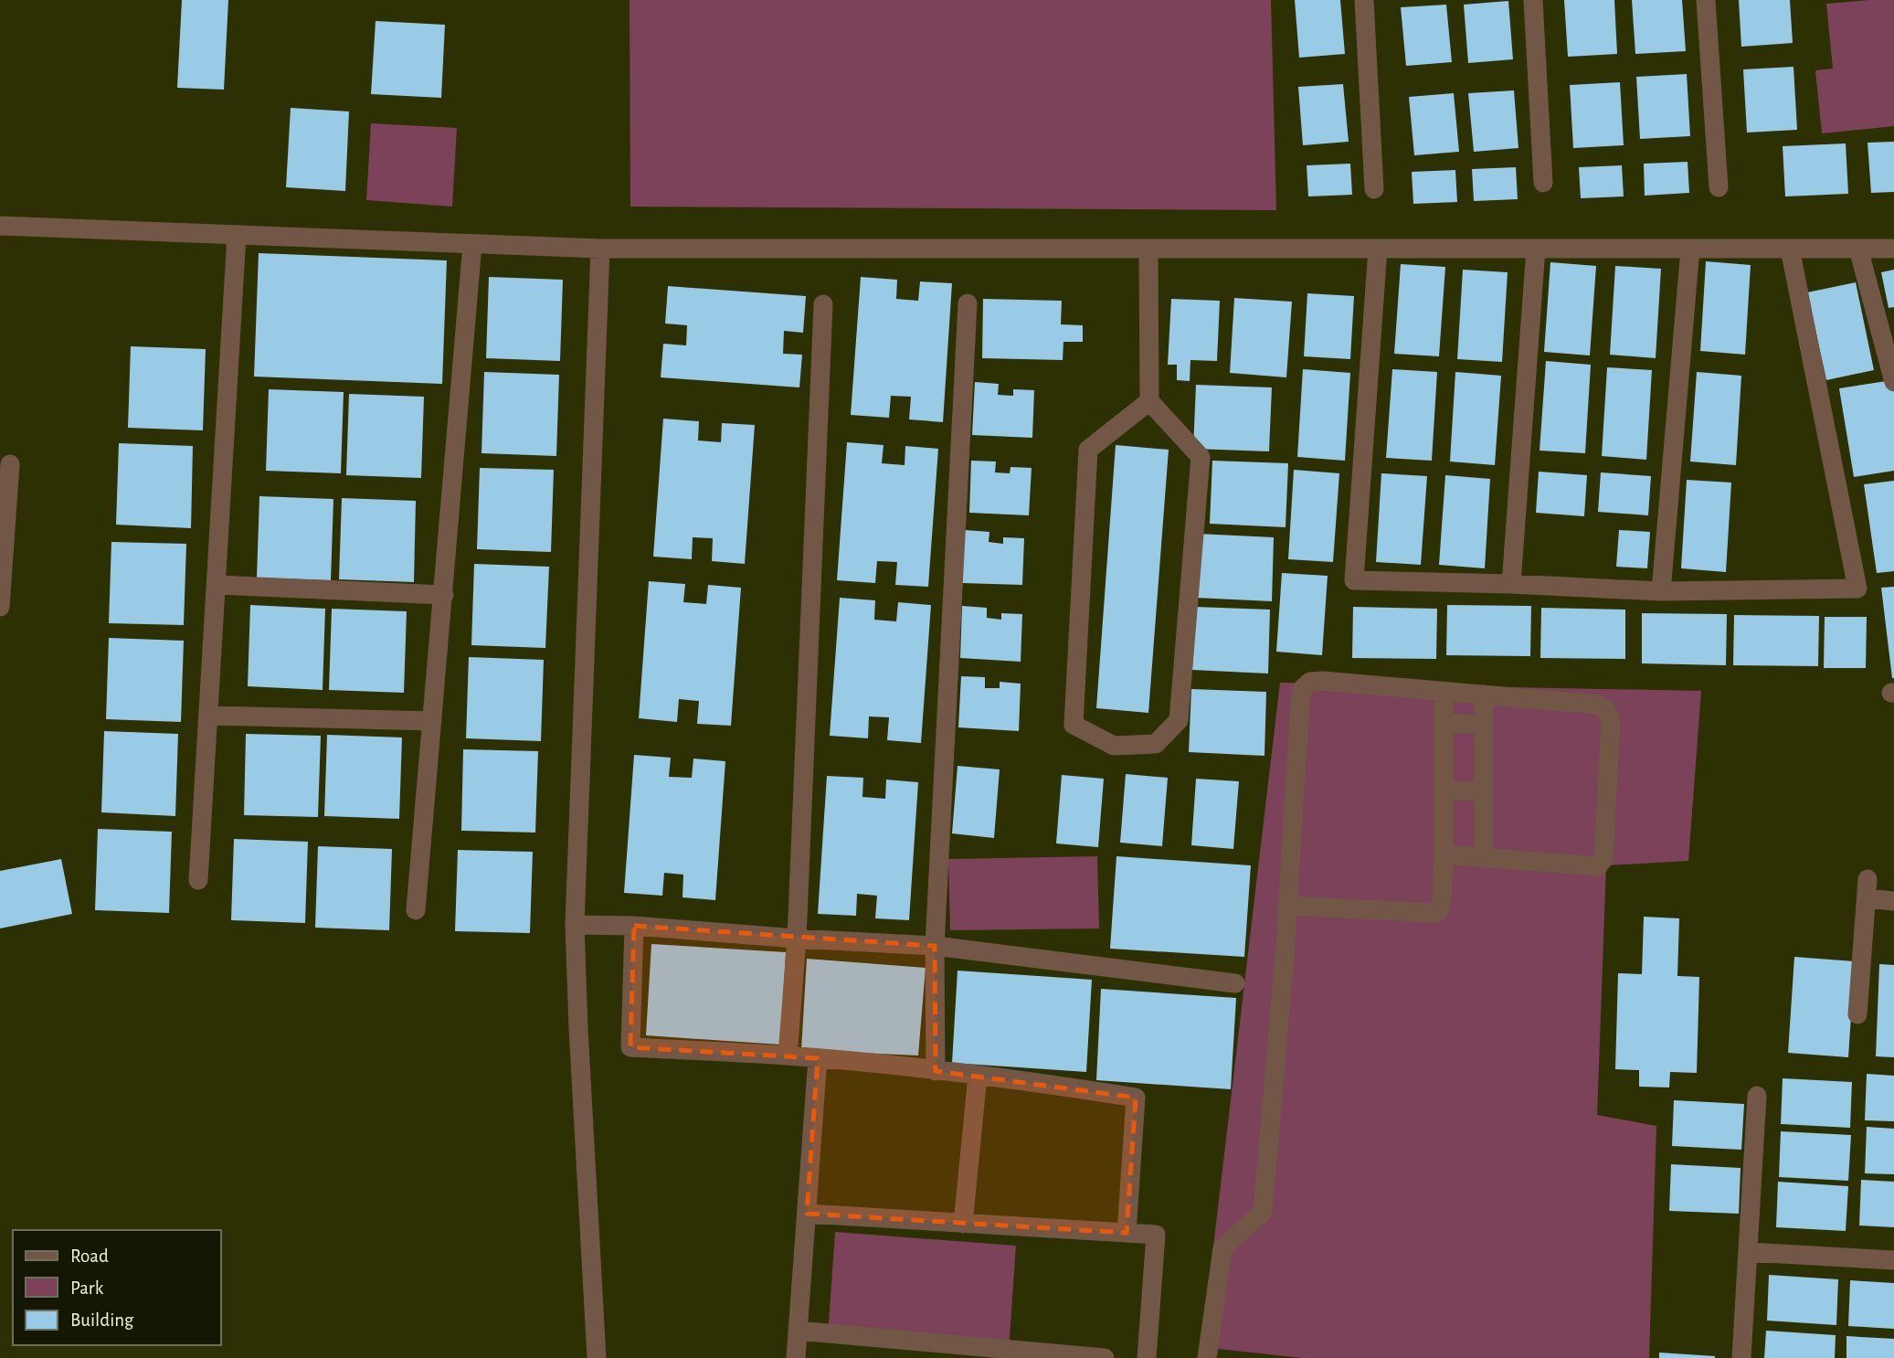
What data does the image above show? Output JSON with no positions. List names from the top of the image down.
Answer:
{
  "legend": ["Road", "Park", "Building"]
}
